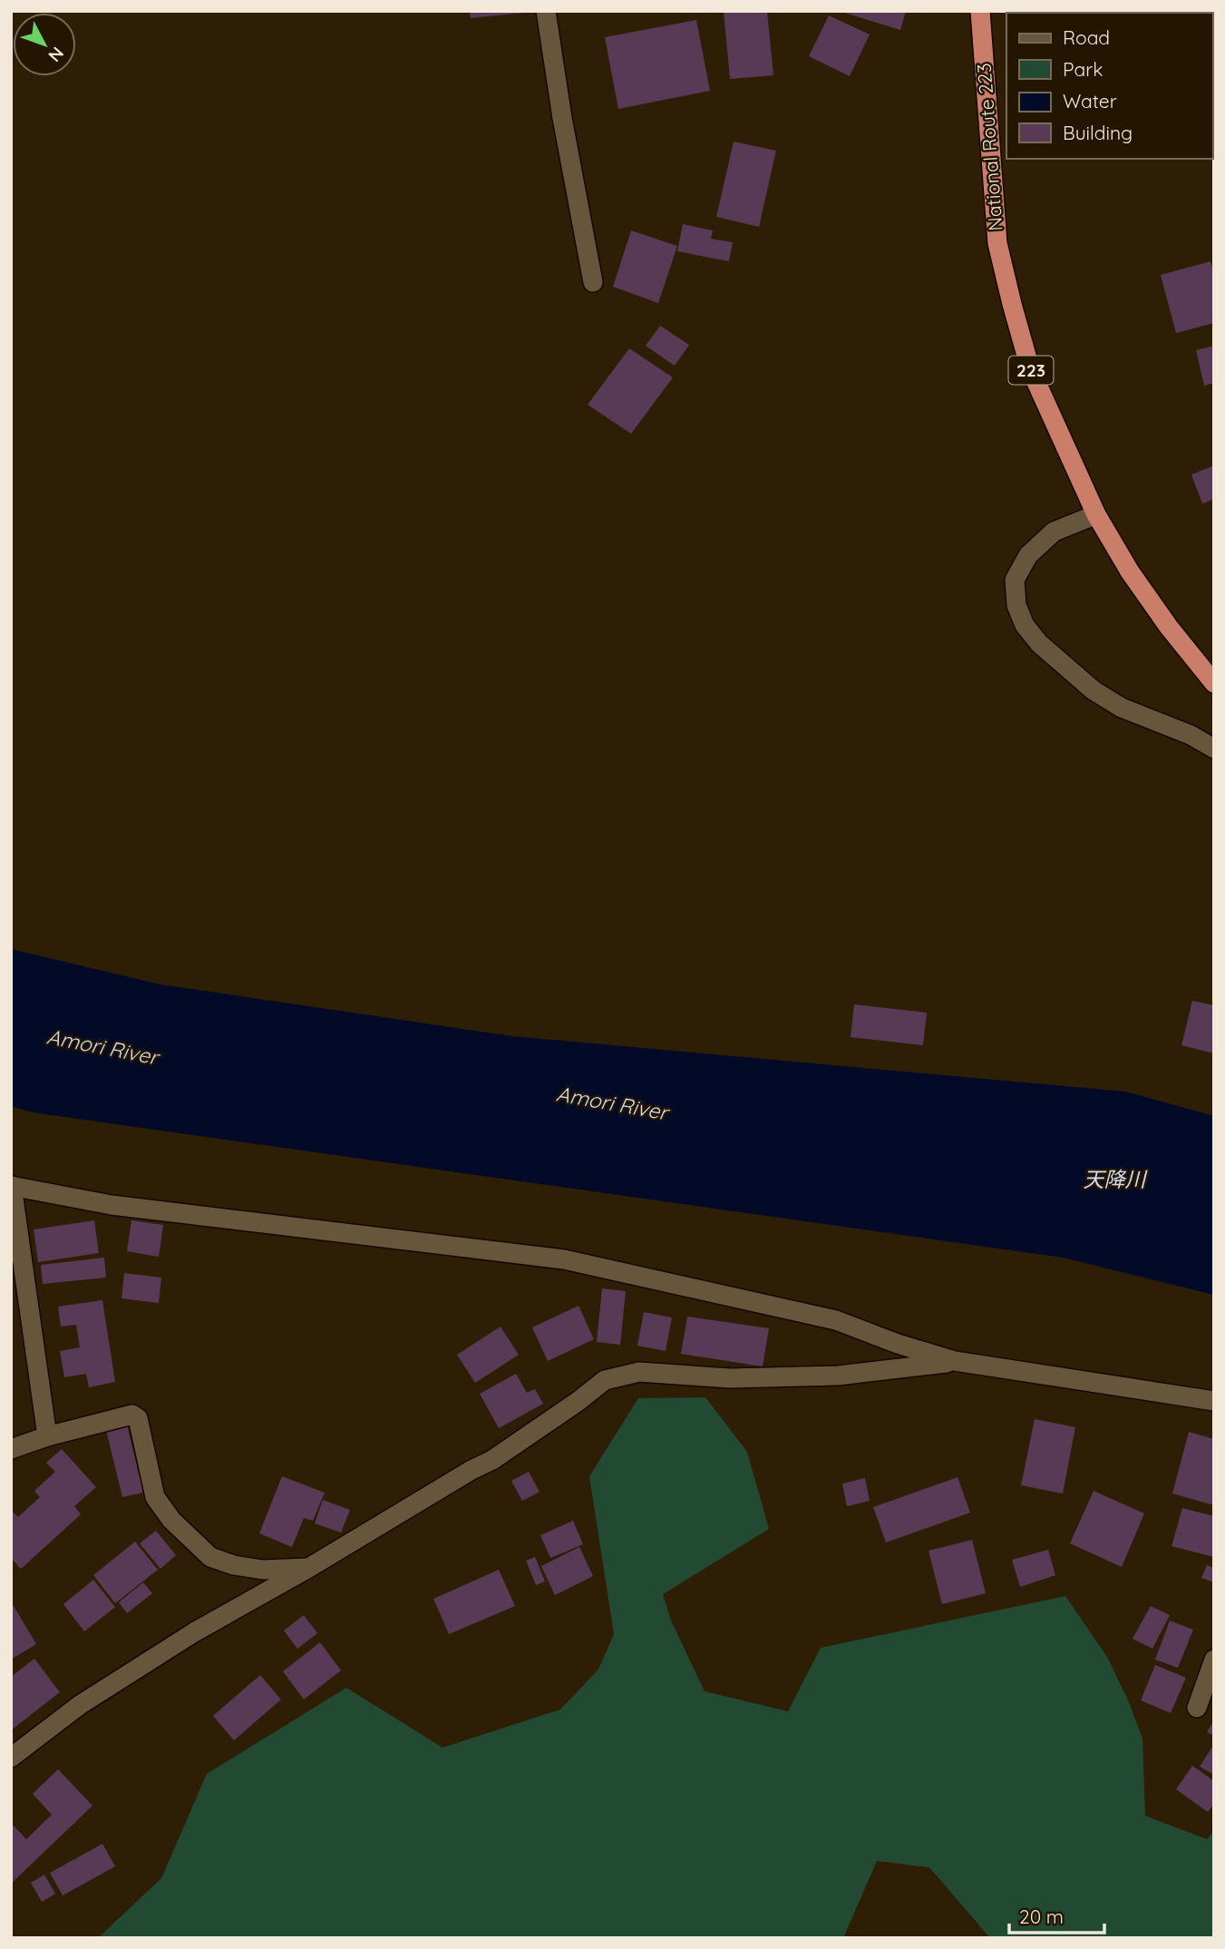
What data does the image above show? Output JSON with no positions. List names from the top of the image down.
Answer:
{
  "streets": {
    "highway": ["National Route 223", "223"]
  },
  "water": ["Amori River", "天降川"],
  "legend": [
    "Road",
    "Park",
    "Water",
    "Building"
  ],
  "scale_bar": "20 m",
  "north": "bottom right"
}
